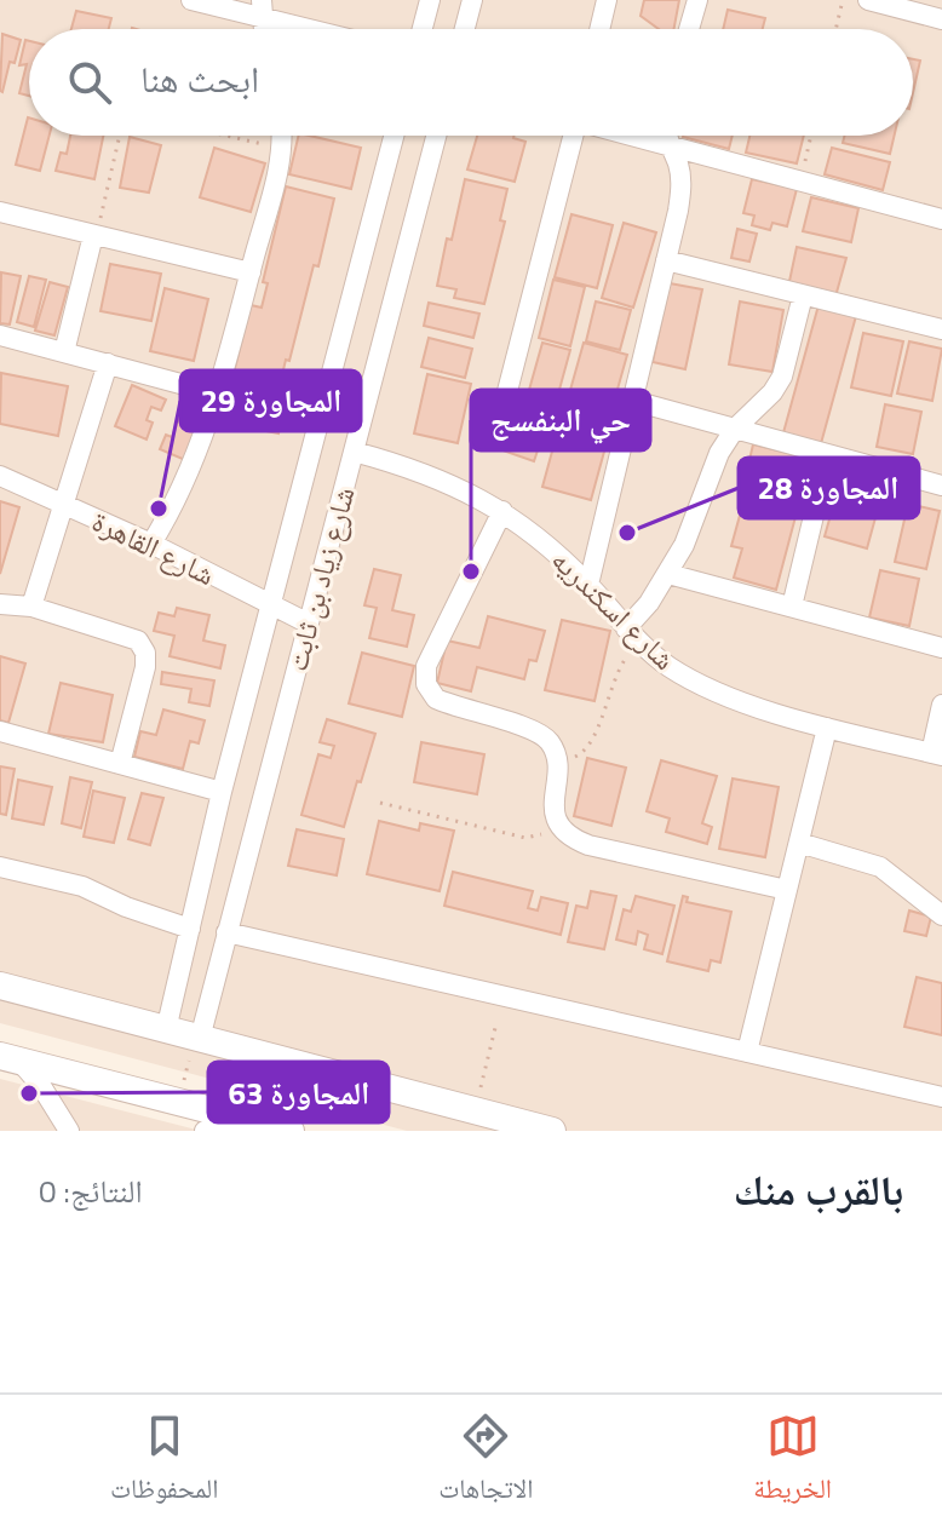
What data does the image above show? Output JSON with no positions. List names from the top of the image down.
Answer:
{
  "streets": {
    "street": ["شارع القاهرة", "شارع زياد بن ثابت", "شارع اسكندريه"]
  },
  "crossings": [
    ["شارع القاهرة", "شارع زياد بن ثابت"],
    ["شارع زياد بن ثابت", "شارع اسكندريه"]
  ],
  "places": [
    "المجاورة 29",
    "المجاورة 28",
    "حي البنفسج",
    "المجاورة 63"
  ],
  "page": {
    "search": "ابحث هنا",
    "heading": ["بالقرب منك", "النتائج: 0"],
    "nav": ["الخريطة", "الاتجاهات", "المحفوظات"]
  }
}
